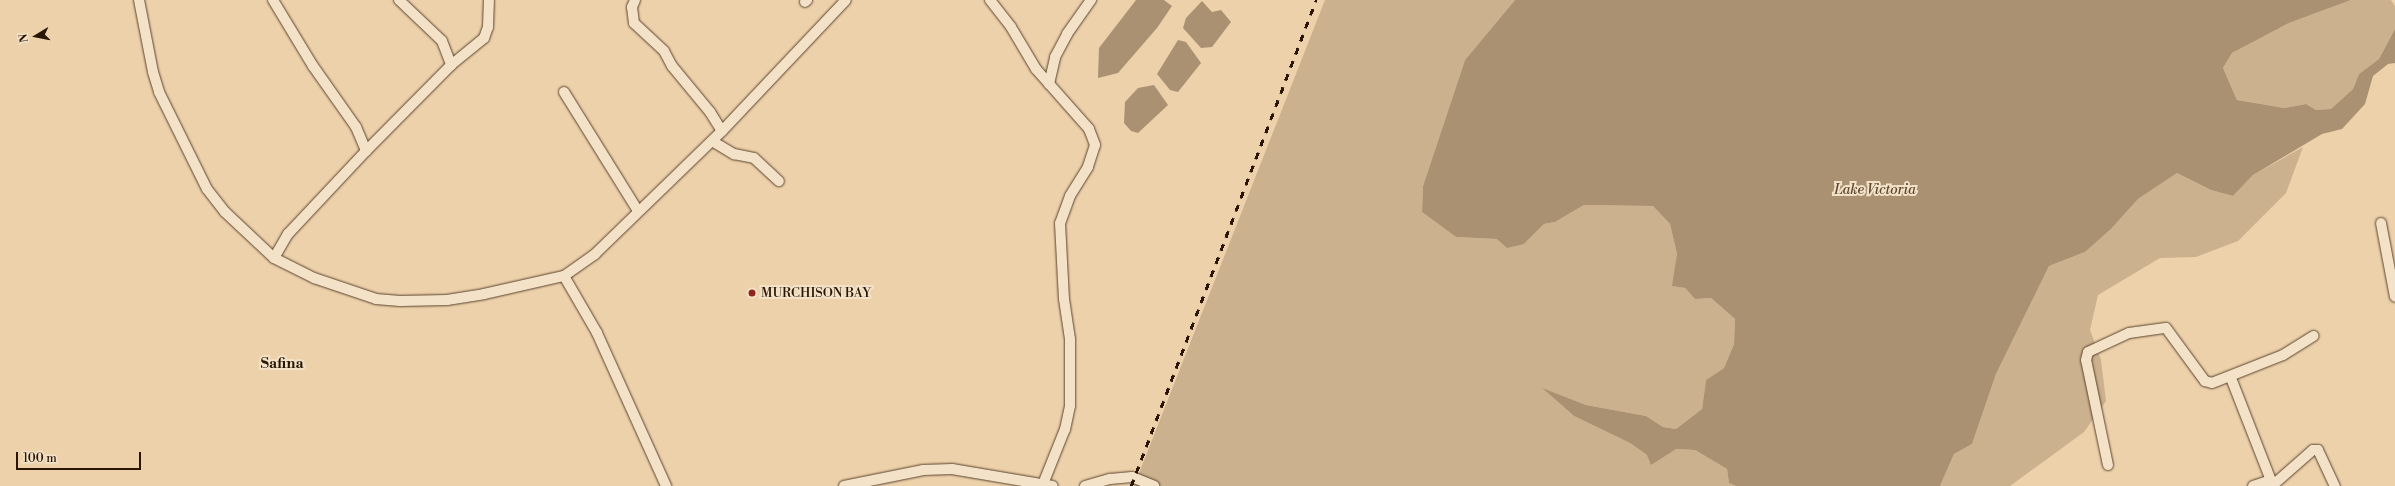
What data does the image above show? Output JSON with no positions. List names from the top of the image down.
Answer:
{
  "districts": ["Safina"],
  "water": ["Lake Victoria"],
  "places": ["MURCHISON BAY"],
  "scale_bar": "100 m",
  "north": "left"
}
